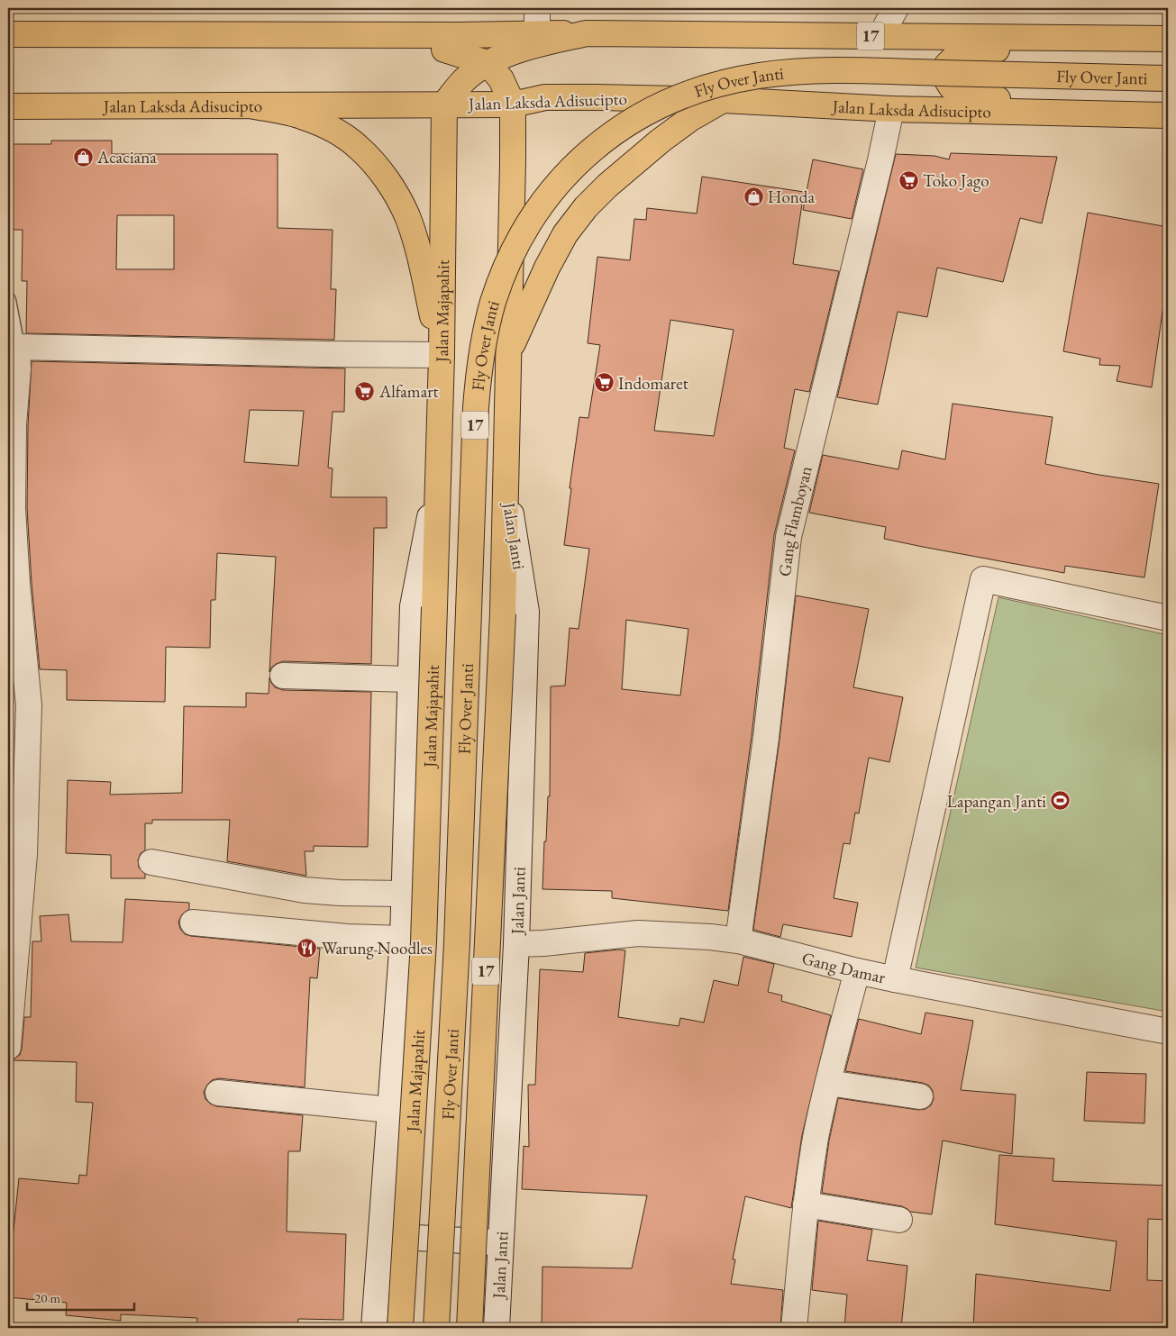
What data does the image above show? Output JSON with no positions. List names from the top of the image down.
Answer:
{
  "streets": {
    "main road": [
      "17",
      "Fly Over Janti",
      "Jalan Laksda Adisucipto",
      "Jalan Majapahit"
    ],
    "street": ["Gang Flamboyan", "Jalan Janti", "Gang Damar"]
  },
  "crossings": [
    ["17", "Jalan Laksda Adisucipto"],
    ["17", "Jalan Janti"],
    ["Jalan Laksda Adisucipto", "Jalan Majapahit"],
    ["Jalan Laksda Adisucipto", "Gang Flamboyan"],
    ["Gang Flamboyan", "Gang Damar"],
    ["Jalan Janti", "Gang Damar"]
  ],
  "places": {
    "shop": ["Acaciana", "Honda"],
    "supermarket": ["Toko Jago", "Indomaret", "Alfamart"],
    "sports": ["Lapangan Janti"],
    "restaurant": ["Warung Noodles"]
  },
  "scale_bar": "20 m"
}
